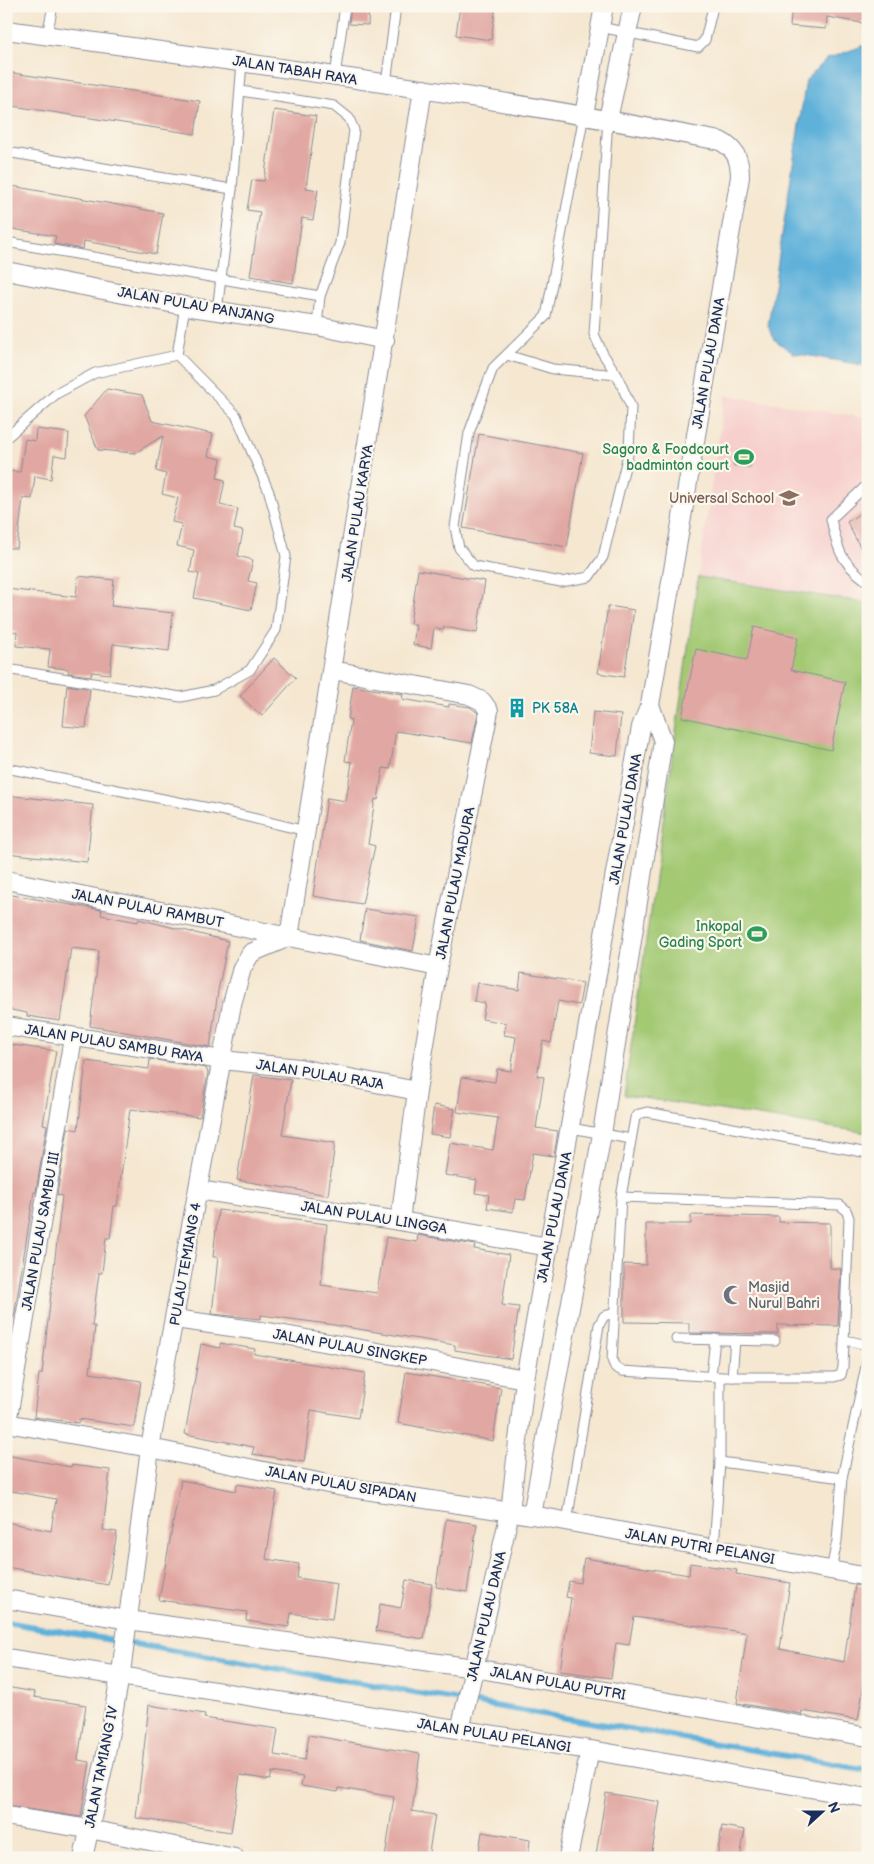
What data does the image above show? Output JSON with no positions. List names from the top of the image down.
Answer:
{
  "streets": {
    "street": [
      "JALAN TABAH RAYA",
      "JALAN PULAU PANJANG",
      "JALAN PULAU DANA",
      "JALAN PULAU KARYA",
      "JALAN PULAU MADURA",
      "JALAN PULAU RAMBUT",
      "JALAN PULAU SAMBU RAYA",
      "JALAN PULAU RAJA",
      "JALAN PULAU LINGGA",
      "JALAN PULAU SAMBU III",
      "PULAU TEMIANG 4",
      "JALAN PULAU SINGKEP",
      "JALAN PULAU SIPADAN",
      "JALAN PUTRI PELANGI",
      "JALAN PULAU PUTRI",
      "JALAN PULAU PELANGI",
      "JALAN TAMIANG IV"
    ]
  },
  "crossings": [
    ["JALAN TABAH RAYA", "JALAN PULAU DANA"],
    ["JALAN TABAH RAYA", "JALAN PULAU KARYA"],
    ["JALAN PULAU PANJANG", "JALAN PULAU KARYA"],
    ["JALAN PULAU DANA", "JALAN PULAU LINGGA"],
    ["JALAN PULAU DANA", "JALAN PULAU SINGKEP"],
    ["JALAN PULAU DANA", "JALAN PULAU SIPADAN"],
    ["JALAN PULAU DANA", "JALAN PUTRI PELANGI"],
    ["JALAN PULAU DANA", "JALAN PULAU PUTRI"],
    ["JALAN PULAU DANA", "JALAN PULAU PELANGI"],
    ["JALAN PULAU KARYA", "JALAN PULAU MADURA"],
    ["JALAN PULAU KARYA", "JALAN PULAU RAMBUT"],
    ["JALAN PULAU KARYA", "PULAU TEMIANG 4"],
    ["JALAN PULAU MADURA", "JALAN PULAU RAMBUT"],
    ["JALAN PULAU MADURA", "JALAN PULAU RAJA"],
    ["JALAN PULAU MADURA", "JALAN PULAU LINGGA"],
    ["JALAN PULAU RAMBUT", "PULAU TEMIANG 4"],
    ["JALAN PULAU SAMBU RAYA", "JALAN PULAU RAJA"],
    ["JALAN PULAU SAMBU RAYA", "JALAN PULAU SAMBU III"],
    ["JALAN PULAU SAMBU RAYA", "PULAU TEMIANG 4"],
    ["JALAN PULAU RAJA", "PULAU TEMIANG 4"],
    ["JALAN PULAU LINGGA", "PULAU TEMIANG 4"],
    ["JALAN PULAU SAMBU III", "JALAN PULAU SIPADAN"],
    ["PULAU TEMIANG 4", "JALAN PULAU SINGKEP"],
    ["PULAU TEMIANG 4", "JALAN PULAU SIPADAN"],
    ["PULAU TEMIANG 4", "JALAN PULAU PUTRI"],
    ["PULAU TEMIANG 4", "JALAN TAMIANG IV"],
    ["JALAN PULAU SIPADAN", "JALAN PUTRI PELANGI"],
    ["JALAN PULAU PUTRI", "JALAN TAMIANG IV"],
    ["JALAN PULAU PELANGI", "JALAN TAMIANG IV"]
  ],
  "places": {
    "sports": ["Sagoro & Foodcourt badminton court", "Inkopal Gading Sport"],
    "school or university": ["Universal School"],
    "building": ["PK 58A"],
    "mosque": ["Masjid Nurul Bahri"]
  },
  "north": "right"
}
